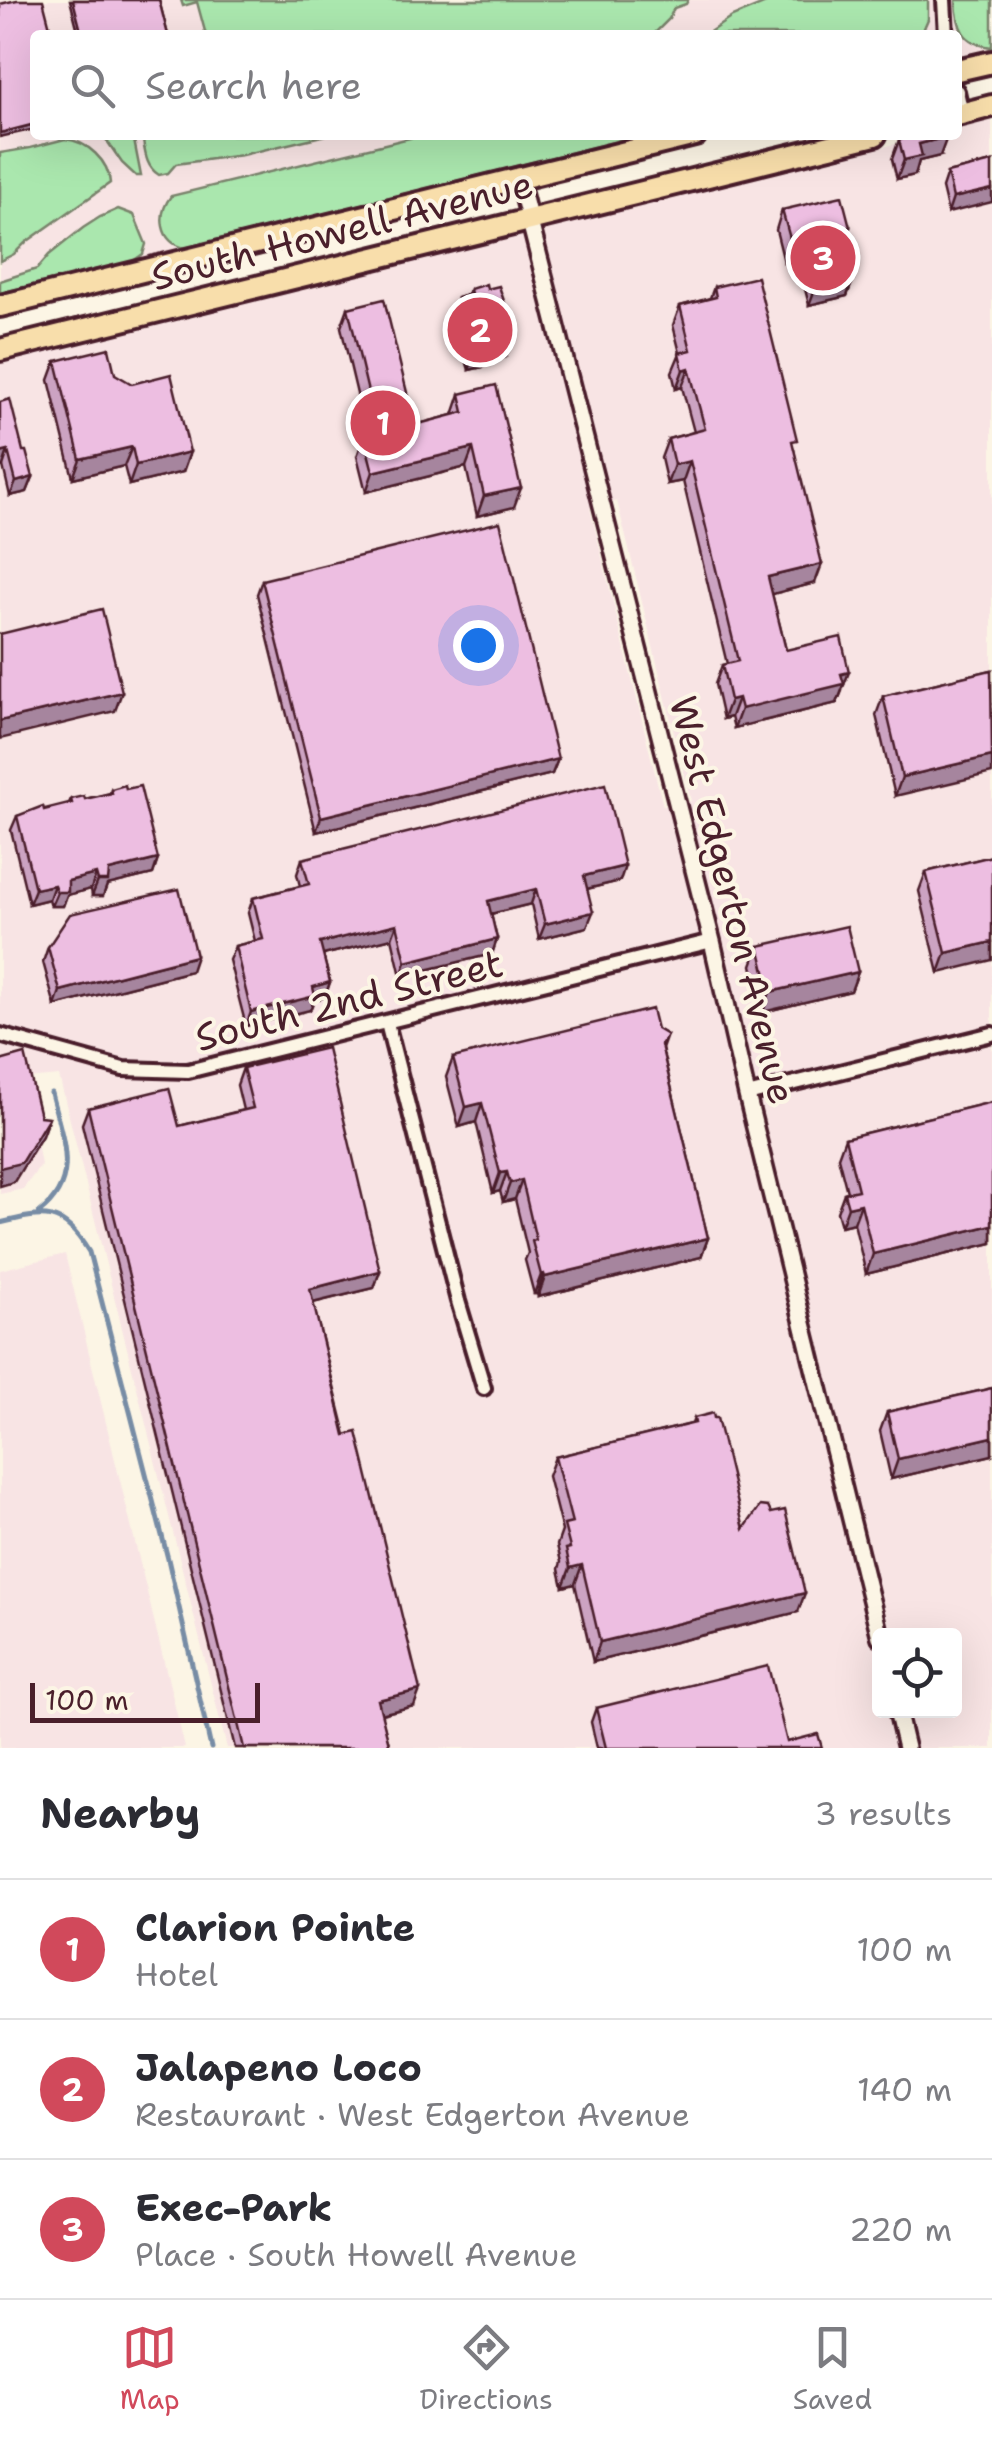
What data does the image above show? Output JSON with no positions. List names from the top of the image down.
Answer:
{
  "streets": {
    "main road": ["South Howell Avenue"],
    "street": ["West Edgerton Avenue", "South 2nd Street"]
  },
  "crossings": [
    ["South Howell Avenue", "West Edgerton Avenue"],
    ["West Edgerton Avenue", "South 2nd Street"]
  ],
  "scale_bar": "100 m",
  "page": {
    "search": "Search here",
    "pins": ["3", "2", "1"],
    "scale": "100 m",
    "heading": ["Nearby", "3 results"],
    "list": [
      {
        "mark": "1",
        "name": "Clarion Pointe",
        "note": "Hotel",
        "value": "100 m"
      },
      {
        "mark": "2",
        "name": "Jalapeno Loco",
        "note": "Restaurant · West Edgerton Avenue",
        "value": "140 m"
      },
      {
        "mark": "3",
        "name": "Exec-Park",
        "note": "Place · South Howell Avenue",
        "value": "220 m"
      }
    ],
    "nav": ["Map", "Directions", "Saved"]
  }
}
